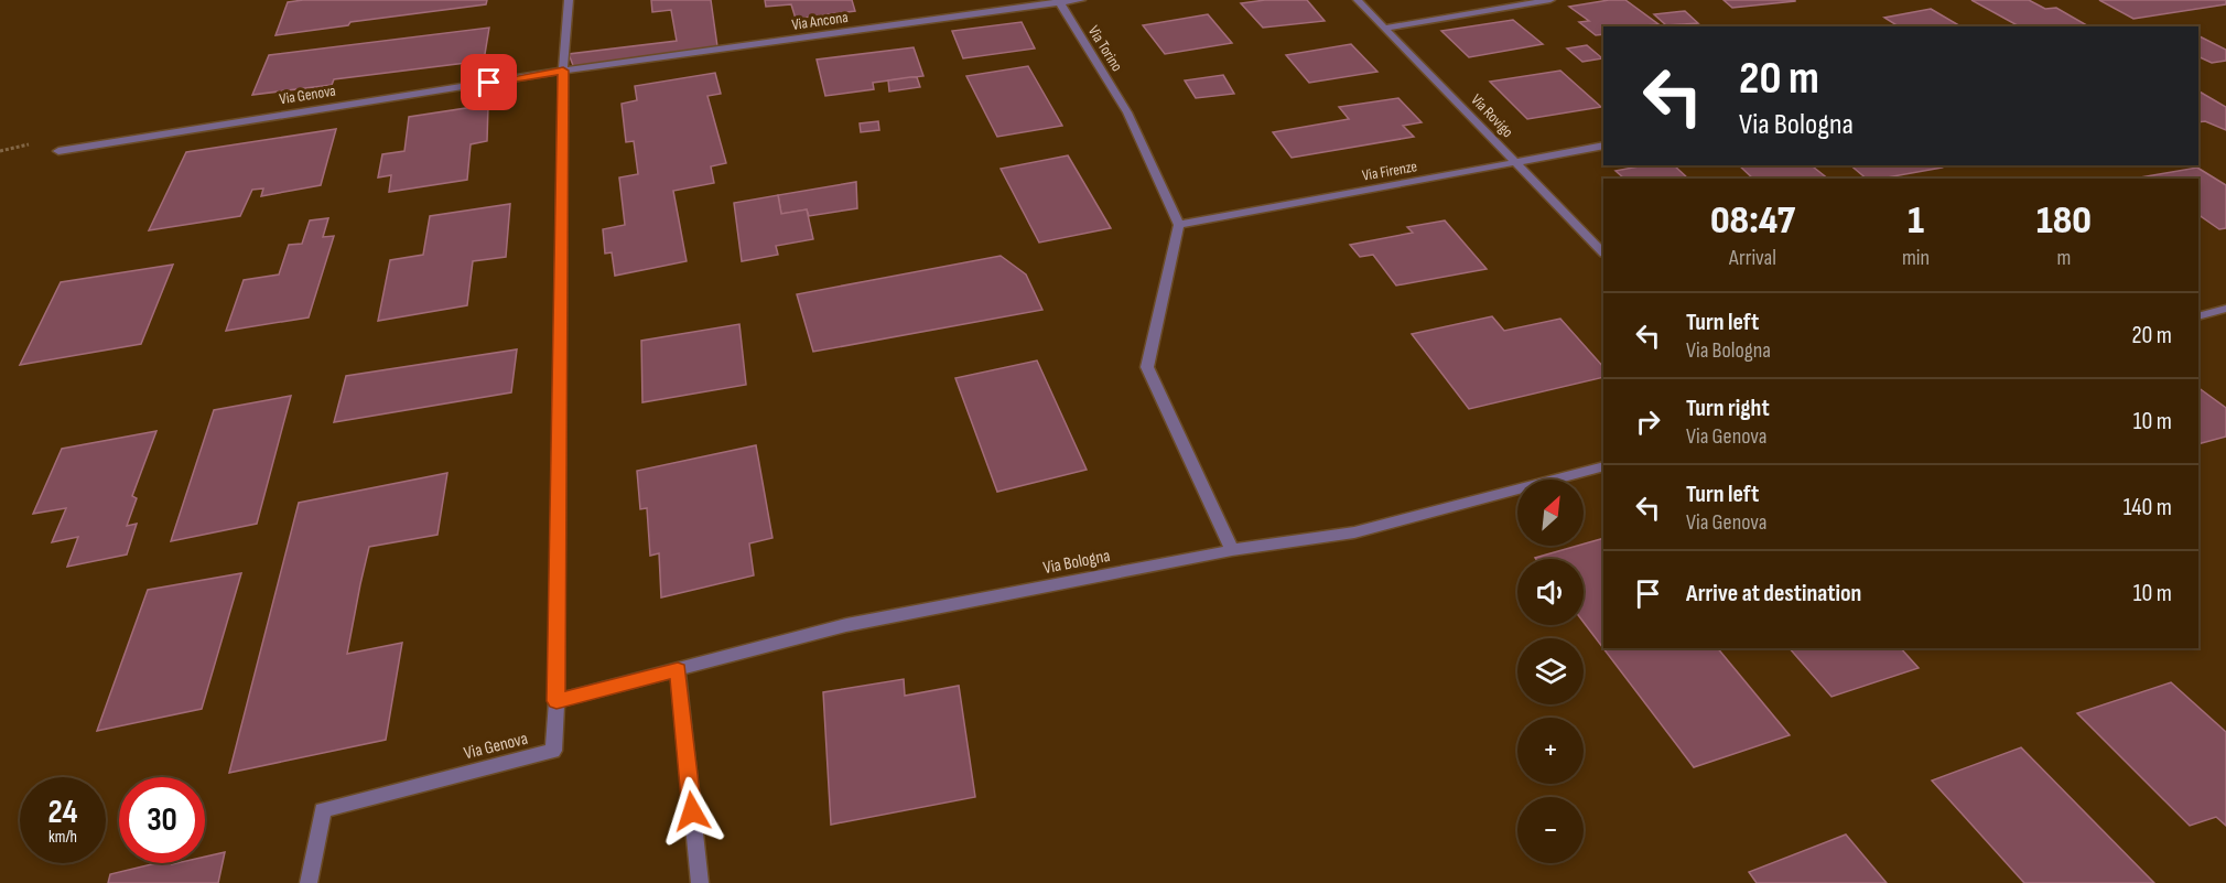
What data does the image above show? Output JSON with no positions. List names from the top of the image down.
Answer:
{
  "streets": {
    "street": [
      "Via Ancona",
      "Via Torino",
      "Via Genova",
      "Via Rovigo",
      "Via Firenze",
      "Via Bologna"
    ]
  },
  "crossings": [
    ["Via Ancona", "Via Torino"],
    ["Via Ancona", "Via Genova"],
    ["Via Torino", "Via Firenze"],
    ["Via Genova", "Via Bologna"],
    ["Via Rovigo", "Via Firenze"]
  ],
  "north": "top right",
  "page": {
    "turn": ["20 m", "Via Bologna"],
    "eta": [
      "08:47",
      "Arrival",
      "1",
      "min",
      "180",
      "m"
    ],
    "list": [
      {
        "name": "Turn left",
        "note": "Via Bologna",
        "value": "20 m"
      },
      {
        "name": "Turn right",
        "note": "Via Genova",
        "value": "10 m"
      },
      {
        "name": "Turn left",
        "note": "Via Genova",
        "value": "140 m"
      },
      {
        "name": "Arrive at destination",
        "value": "10 m"
      }
    ],
    "map_buttons": ["+", "−"],
    "speed": "24 km/h",
    "limit": "30"
  }
}
